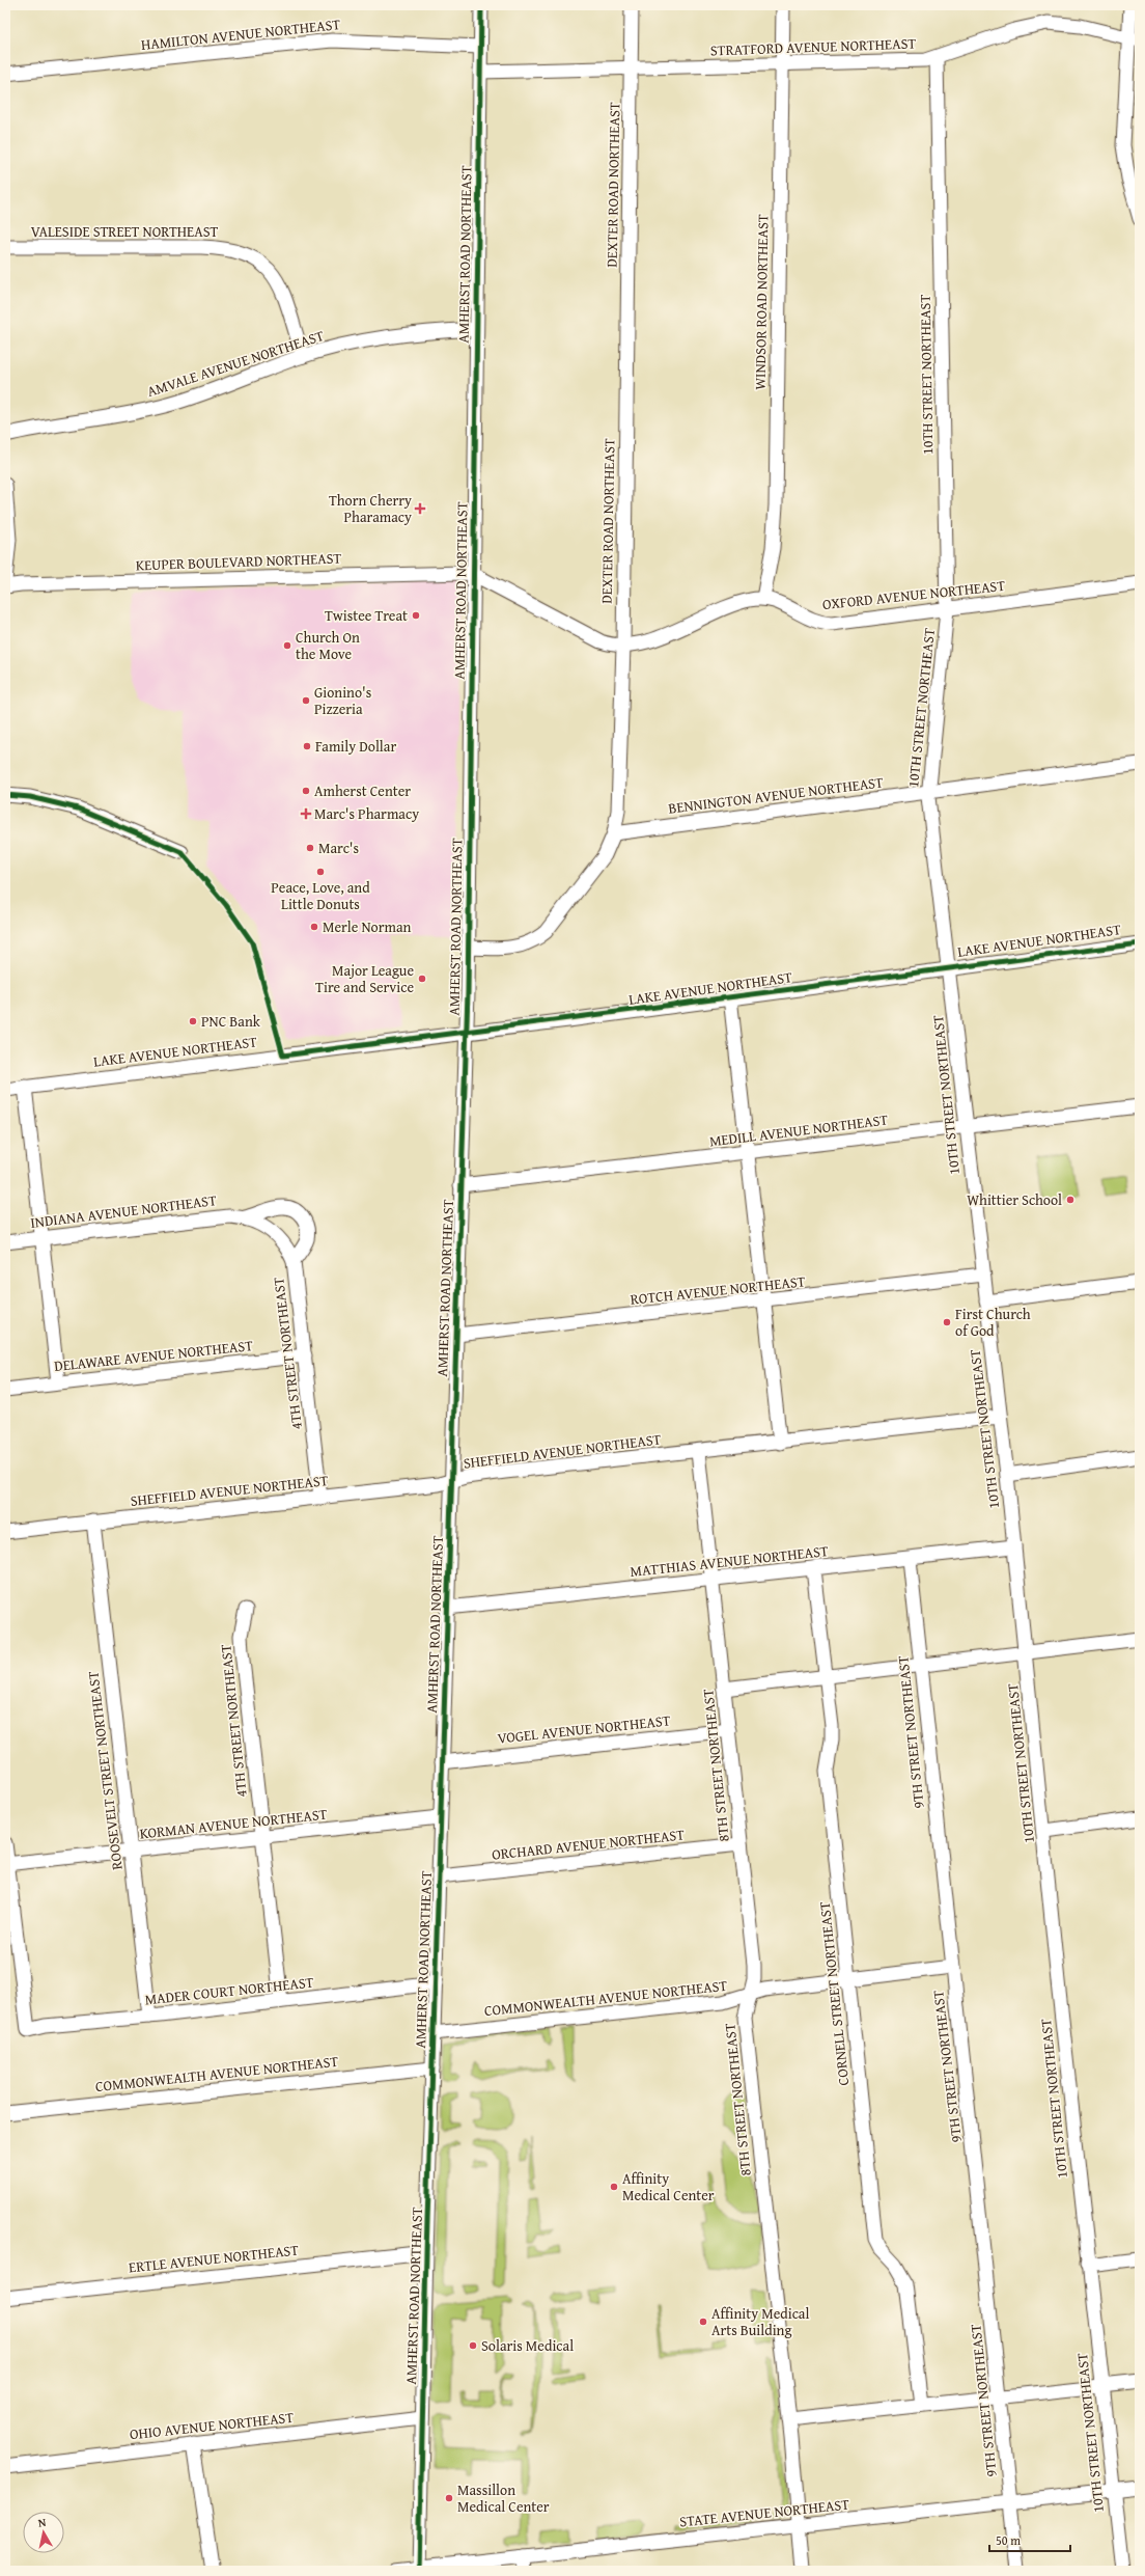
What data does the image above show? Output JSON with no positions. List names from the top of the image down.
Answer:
{
  "streets": {
    "street": [
      "HAMILTON AVENUE NORTHEAST",
      "STRATFORD AVENUE NORTHEAST",
      "DEXTER ROAD NORTHEAST",
      "VALESIDE STREET NORTHEAST",
      "AMHERST ROAD NORTHEAST",
      "WINDSOR ROAD NORTHEAST",
      "AMVALE AVENUE NORTHEAST",
      "10TH STREET NORTHEAST",
      "KEUPER BOULEVARD NORTHEAST",
      "OXFORD AVENUE NORTHEAST",
      "BENNINGTON AVENUE NORTHEAST",
      "LAKE AVENUE NORTHEAST",
      "MEDILL AVENUE NORTHEAST",
      "INDIANA AVENUE NORTHEAST",
      "ROTCH AVENUE NORTHEAST",
      "4TH STREET NORTHEAST",
      "DELAWARE AVENUE NORTHEAST",
      "SHEFFIELD AVENUE NORTHEAST",
      "MATTHIAS AVENUE NORTHEAST",
      "VOGEL AVENUE NORTHEAST",
      "9TH STREET NORTHEAST",
      "8TH STREET NORTHEAST",
      "ROOSEVELT STREET NORTHEAST",
      "KORMAN AVENUE NORTHEAST",
      "ORCHARD AVENUE NORTHEAST",
      "MADER COURT NORTHEAST",
      "CORNELL STREET NORTHEAST",
      "COMMONWEALTH AVENUE NORTHEAST",
      "ERTLE AVENUE NORTHEAST",
      "OHIO AVENUE NORTHEAST",
      "STATE AVENUE NORTHEAST"
    ]
  },
  "crossings": [
    ["HAMILTON AVENUE NORTHEAST", "AMHERST ROAD NORTHEAST"],
    ["STRATFORD AVENUE NORTHEAST", "DEXTER ROAD NORTHEAST"],
    ["STRATFORD AVENUE NORTHEAST", "AMHERST ROAD NORTHEAST"],
    ["STRATFORD AVENUE NORTHEAST", "WINDSOR ROAD NORTHEAST"],
    ["STRATFORD AVENUE NORTHEAST", "10TH STREET NORTHEAST"],
    ["DEXTER ROAD NORTHEAST", "AMHERST ROAD NORTHEAST"],
    ["DEXTER ROAD NORTHEAST", "OXFORD AVENUE NORTHEAST"],
    ["DEXTER ROAD NORTHEAST", "BENNINGTON AVENUE NORTHEAST"],
    ["VALESIDE STREET NORTHEAST", "AMVALE AVENUE NORTHEAST"],
    ["AMHERST ROAD NORTHEAST", "AMVALE AVENUE NORTHEAST"],
    ["AMHERST ROAD NORTHEAST", "KEUPER BOULEVARD NORTHEAST"],
    ["AMHERST ROAD NORTHEAST", "OXFORD AVENUE NORTHEAST"],
    ["AMHERST ROAD NORTHEAST", "LAKE AVENUE NORTHEAST"],
    ["AMHERST ROAD NORTHEAST", "MEDILL AVENUE NORTHEAST"],
    ["AMHERST ROAD NORTHEAST", "ROTCH AVENUE NORTHEAST"],
    ["AMHERST ROAD NORTHEAST", "SHEFFIELD AVENUE NORTHEAST"],
    ["AMHERST ROAD NORTHEAST", "MATTHIAS AVENUE NORTHEAST"],
    ["AMHERST ROAD NORTHEAST", "VOGEL AVENUE NORTHEAST"],
    ["AMHERST ROAD NORTHEAST", "KORMAN AVENUE NORTHEAST"],
    ["AMHERST ROAD NORTHEAST", "ORCHARD AVENUE NORTHEAST"],
    ["AMHERST ROAD NORTHEAST", "MADER COURT NORTHEAST"],
    ["AMHERST ROAD NORTHEAST", "COMMONWEALTH AVENUE NORTHEAST"],
    ["AMHERST ROAD NORTHEAST", "ERTLE AVENUE NORTHEAST"],
    ["AMHERST ROAD NORTHEAST", "OHIO AVENUE NORTHEAST"],
    ["AMHERST ROAD NORTHEAST", "STATE AVENUE NORTHEAST"],
    ["WINDSOR ROAD NORTHEAST", "OXFORD AVENUE NORTHEAST"],
    ["10TH STREET NORTHEAST", "OXFORD AVENUE NORTHEAST"],
    ["10TH STREET NORTHEAST", "BENNINGTON AVENUE NORTHEAST"],
    ["10TH STREET NORTHEAST", "LAKE AVENUE NORTHEAST"],
    ["10TH STREET NORTHEAST", "MEDILL AVENUE NORTHEAST"],
    ["10TH STREET NORTHEAST", "ROTCH AVENUE NORTHEAST"],
    ["10TH STREET NORTHEAST", "SHEFFIELD AVENUE NORTHEAST"],
    ["10TH STREET NORTHEAST", "MATTHIAS AVENUE NORTHEAST"],
    ["10TH STREET NORTHEAST", "STATE AVENUE NORTHEAST"],
    ["KEUPER BOULEVARD NORTHEAST", "OXFORD AVENUE NORTHEAST"],
    ["INDIANA AVENUE NORTHEAST", "4TH STREET NORTHEAST"],
    ["4TH STREET NORTHEAST", "DELAWARE AVENUE NORTHEAST"],
    ["4TH STREET NORTHEAST", "SHEFFIELD AVENUE NORTHEAST"],
    ["4TH STREET NORTHEAST", "KORMAN AVENUE NORTHEAST"],
    ["4TH STREET NORTHEAST", "MADER COURT NORTHEAST"],
    ["SHEFFIELD AVENUE NORTHEAST", "8TH STREET NORTHEAST"],
    ["SHEFFIELD AVENUE NORTHEAST", "ROOSEVELT STREET NORTHEAST"],
    ["MATTHIAS AVENUE NORTHEAST", "9TH STREET NORTHEAST"],
    ["MATTHIAS AVENUE NORTHEAST", "8TH STREET NORTHEAST"],
    ["MATTHIAS AVENUE NORTHEAST", "CORNELL STREET NORTHEAST"],
    ["VOGEL AVENUE NORTHEAST", "8TH STREET NORTHEAST"],
    ["9TH STREET NORTHEAST", "COMMONWEALTH AVENUE NORTHEAST"],
    ["9TH STREET NORTHEAST", "STATE AVENUE NORTHEAST"],
    ["8TH STREET NORTHEAST", "ORCHARD AVENUE NORTHEAST"],
    ["8TH STREET NORTHEAST", "COMMONWEALTH AVENUE NORTHEAST"],
    ["8TH STREET NORTHEAST", "STATE AVENUE NORTHEAST"],
    ["ROOSEVELT STREET NORTHEAST", "KORMAN AVENUE NORTHEAST"],
    ["ROOSEVELT STREET NORTHEAST", "MADER COURT NORTHEAST"],
    ["KORMAN AVENUE NORTHEAST", "MADER COURT NORTHEAST"],
    ["CORNELL STREET NORTHEAST", "COMMONWEALTH AVENUE NORTHEAST"]
  ],
  "places": {
    "health": ["Thorn Cherry Pharamacy", "Marc's Pharmacy"],
    "other": [
      "Twistee Treat",
      "Church On the Move",
      "Gionino's Pizzeria",
      "Family Dollar",
      "Amherst Center",
      "Marc's",
      "Peace, Love, and Little Donuts",
      "Merle Norman",
      "Major League Tire and Service",
      "PNC Bank",
      "Whittier School",
      "First Church of God",
      "Affinity Medical Center",
      "Affinity Medical Arts Building",
      "Solaris Medical",
      "Massillon Medical Center"
    ]
  },
  "scale_bar": "50 m",
  "north": "top"
}
